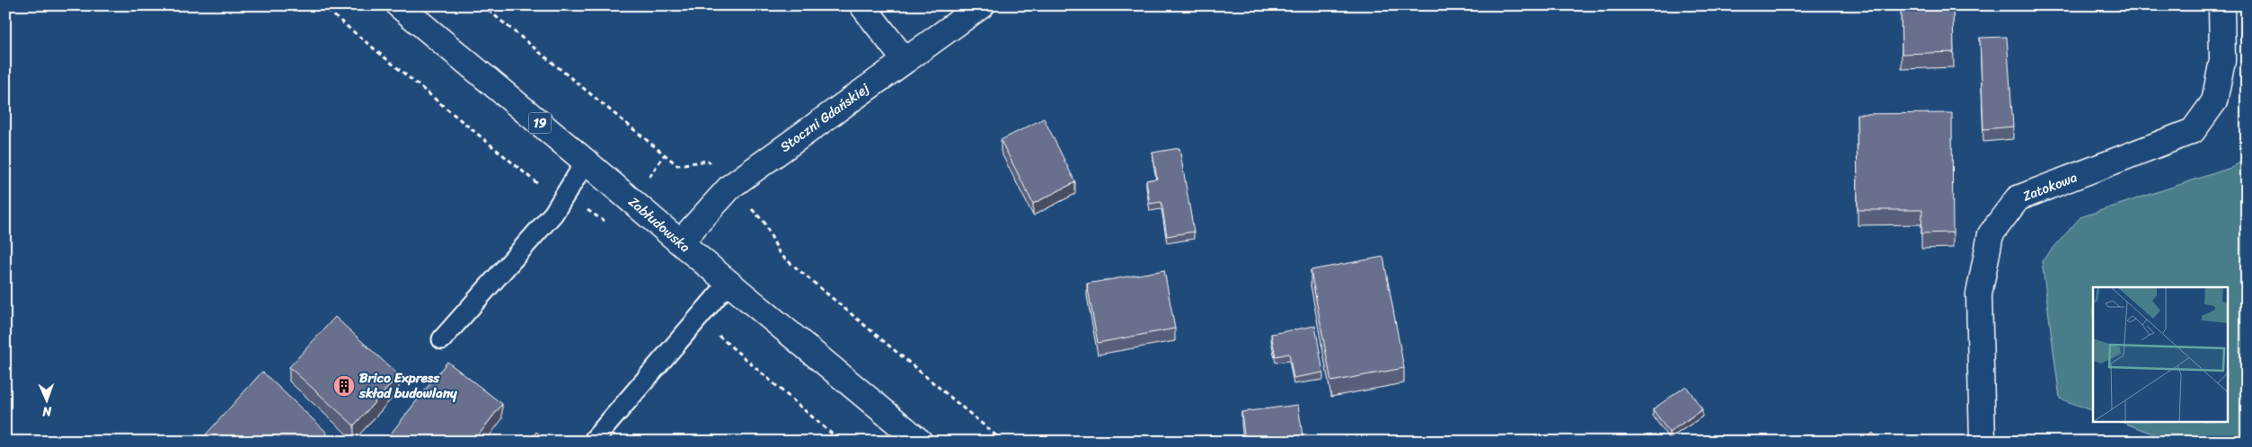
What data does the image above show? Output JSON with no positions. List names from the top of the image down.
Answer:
{
  "streets": {
    "main road": [
      "Stoczni Gdańskiej",
      "19",
      "Zatokowa",
      "Zabłudowska"
    ]
  },
  "crossings": [
    ["Stoczni Gdańskiej", "Zabłudowska"]
  ],
  "places": {
    "building": ["Brico Express skład budowlany"]
  },
  "north": "bottom"
}
